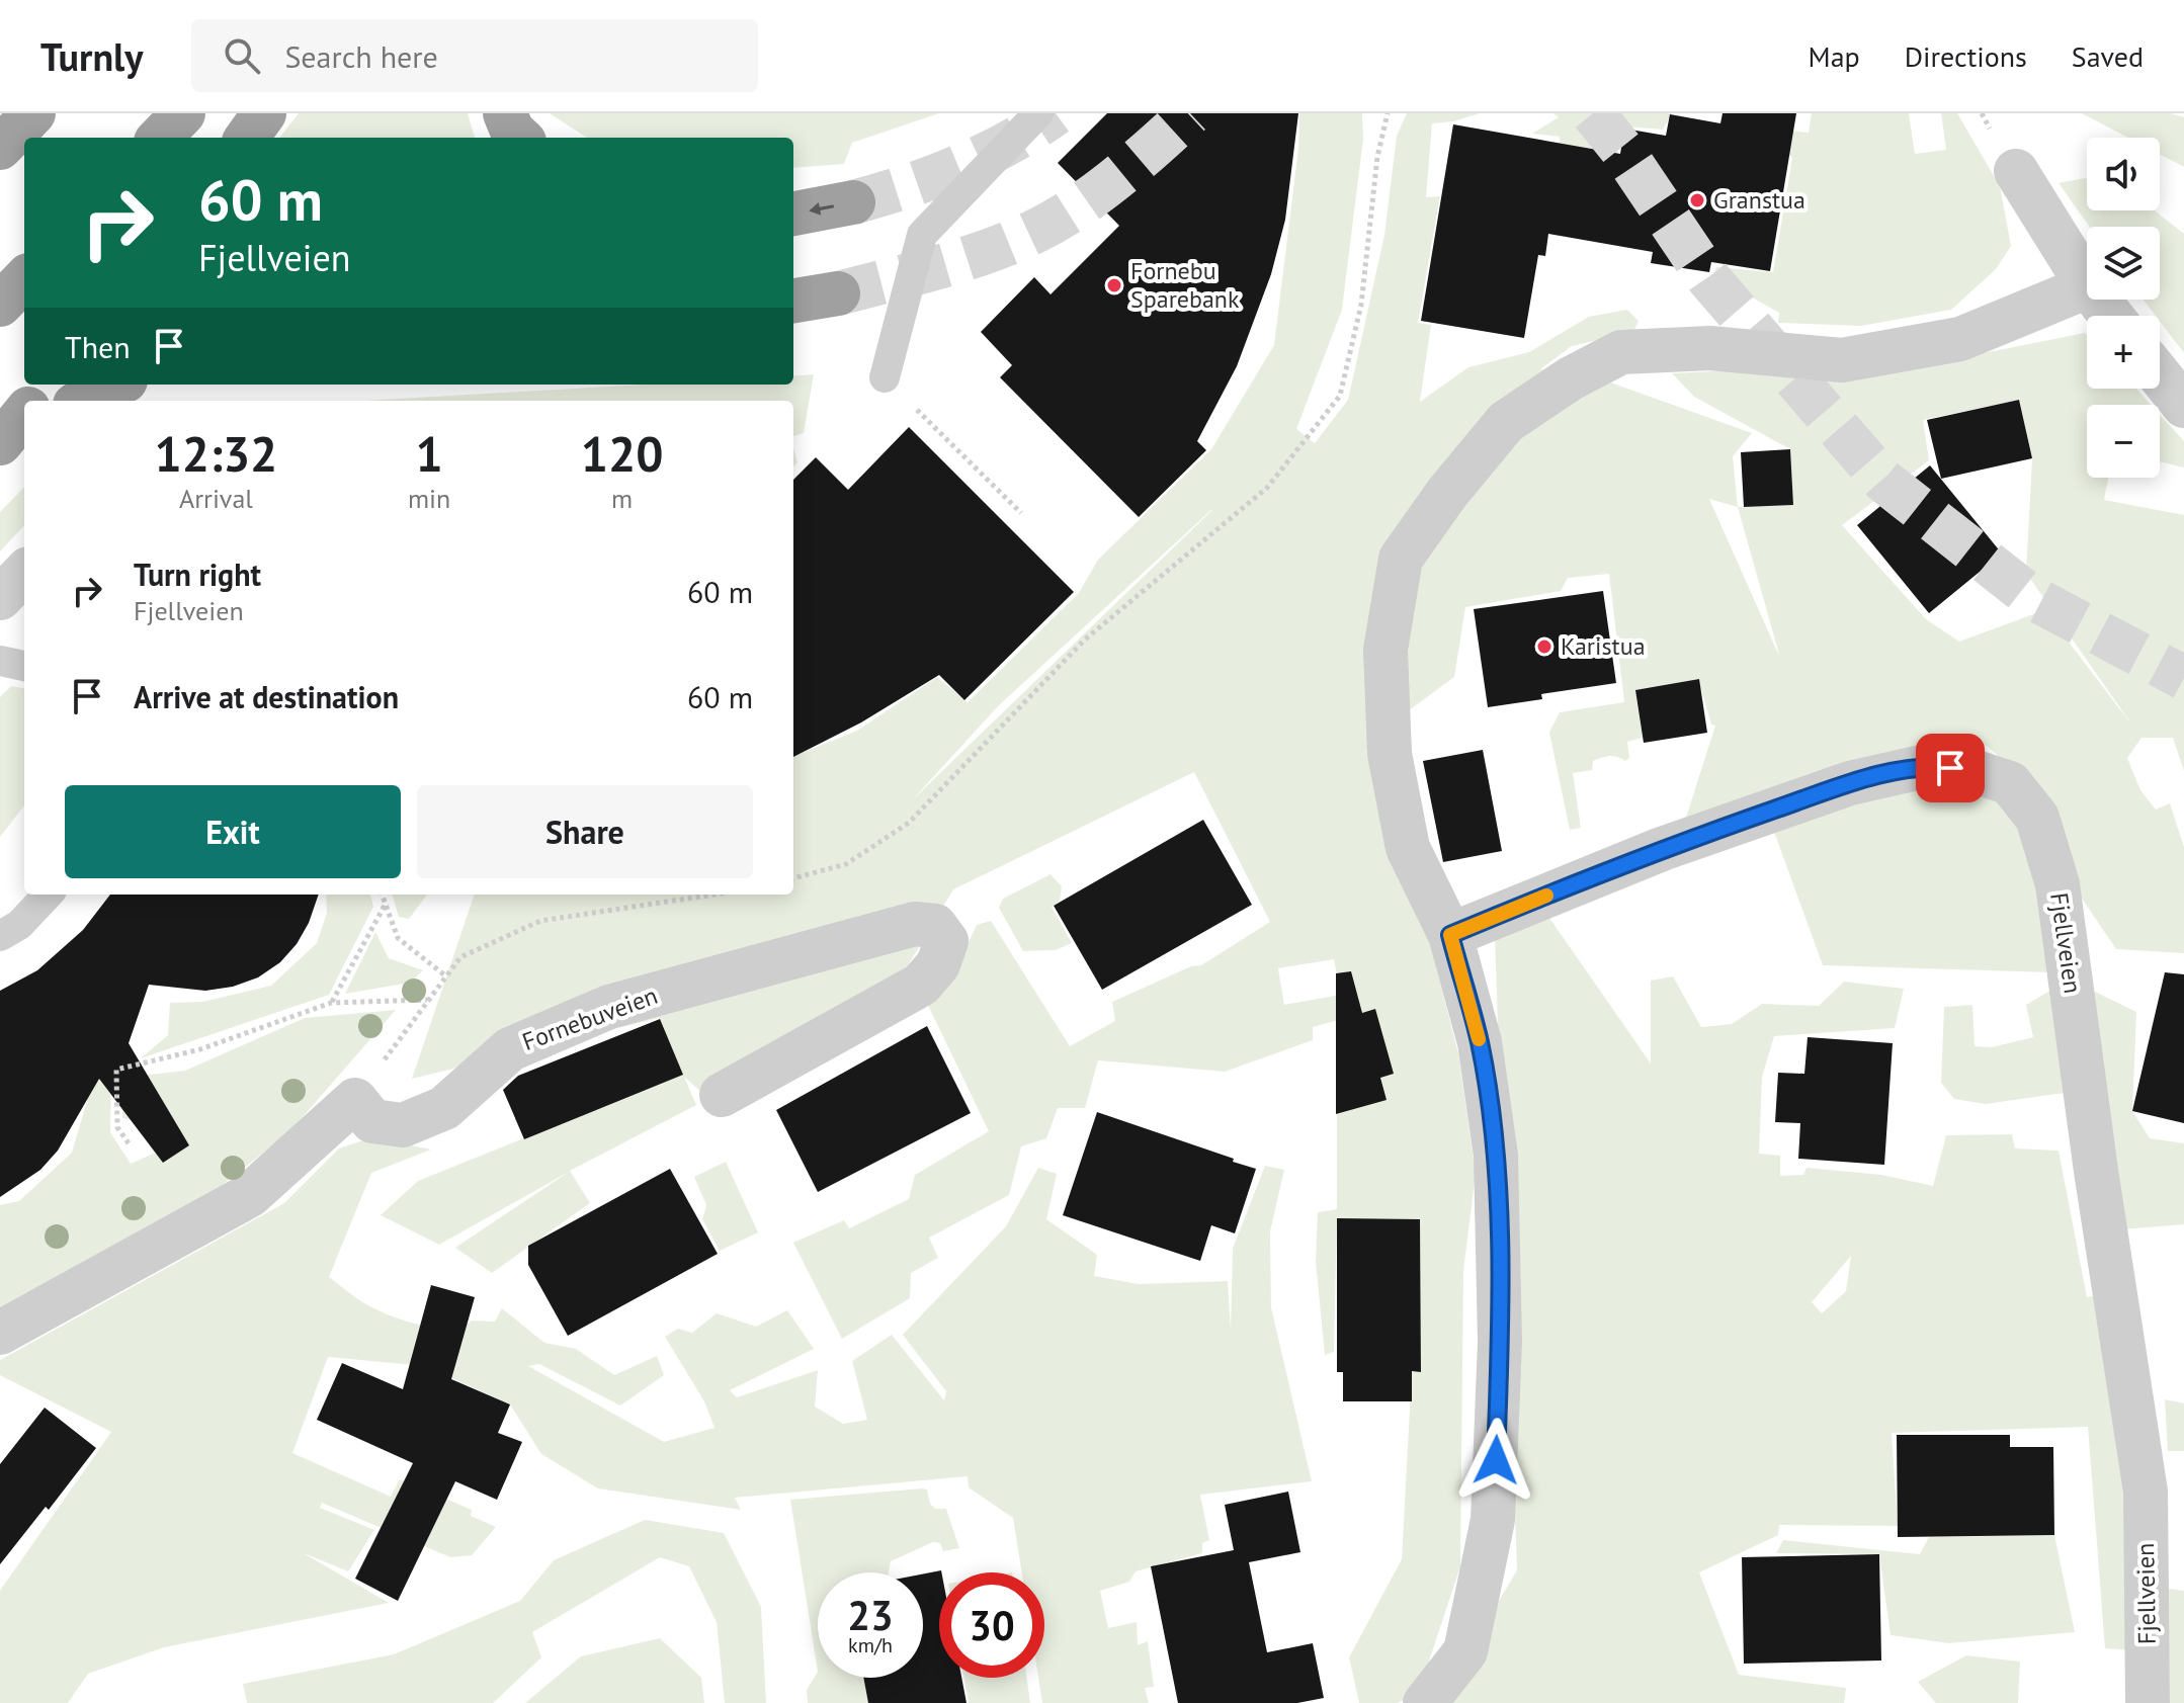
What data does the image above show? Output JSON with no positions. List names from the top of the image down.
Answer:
{
  "streets": {
    "street": ["Fjellveien", "Fornebuveien"]
  },
  "places": ["Granstua", "Fornebu Sparebank", "Karistua"],
  "page": {
    "header": "Turnly",
    "search": "Search here",
    "nav": ["Map", "Directions", "Saved"],
    "map_buttons": ["+", "−"],
    "turn": ["60 m", "Fjellveien"],
    "then": "Then",
    "eta": [
      "12:32",
      "Arrival",
      "1",
      "min",
      "120",
      "m"
    ],
    "list": [
      {
        "name": "Turn right",
        "note": "Fjellveien",
        "value": "60 m"
      },
      {
        "name": "Arrive at destination",
        "value": "60 m"
      }
    ],
    "buttons": ["Exit", "Share"],
    "speed": "23 km/h",
    "limit": "30"
  }
}
